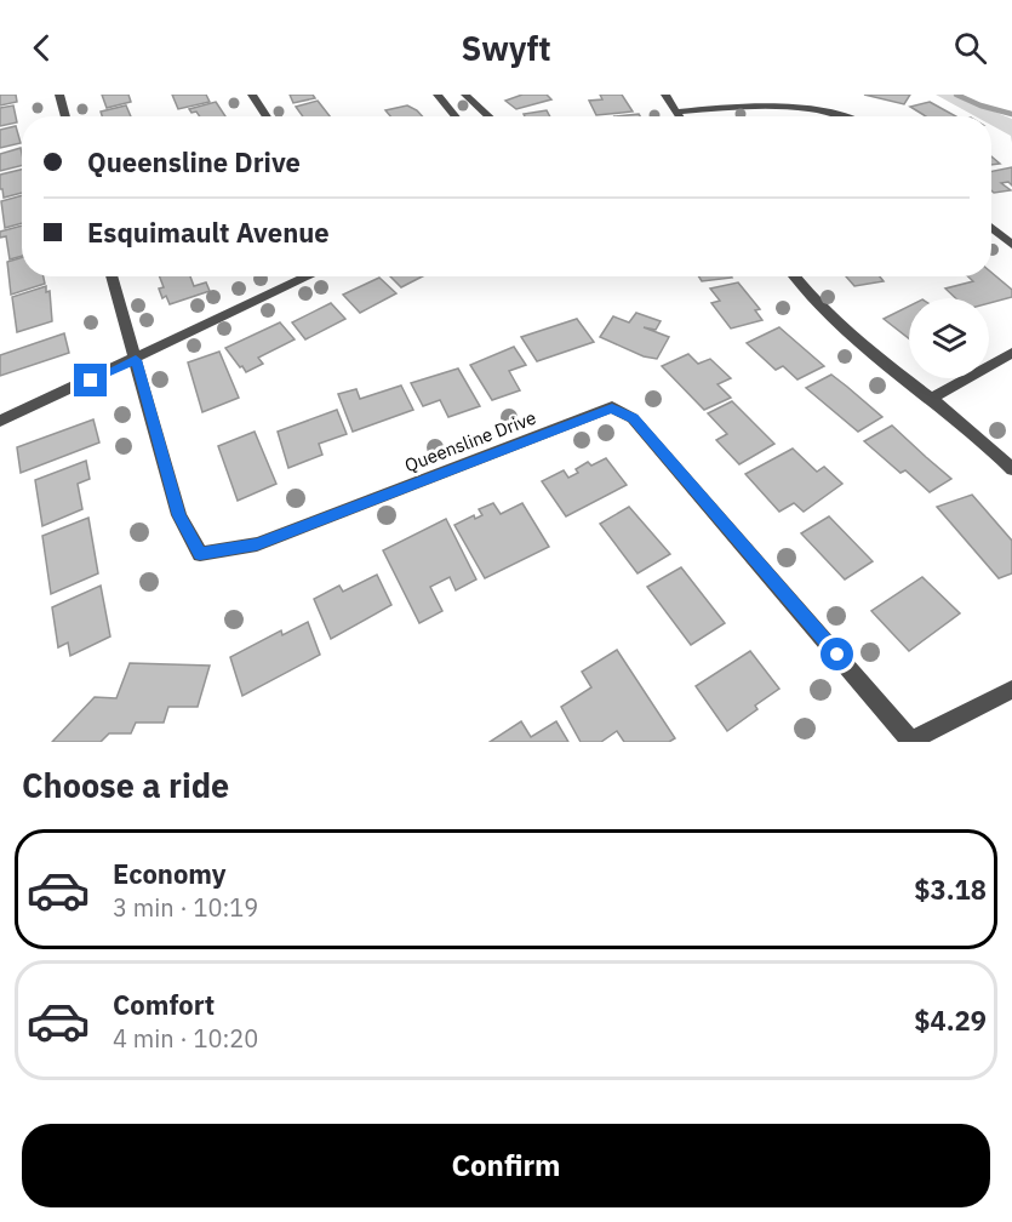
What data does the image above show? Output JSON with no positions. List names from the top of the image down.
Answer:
{
  "streets": {
    "street": ["Queensline Drive"]
  },
  "page": {
    "header": "Swyft",
    "banner": ["Queensline Drive", "Esquimault Avenue"],
    "heading": "Choose a ride",
    "list": [
      {
        "name": "Economy",
        "note": "3 min · 10:19",
        "value": "$3.18"
      },
      {
        "name": "Comfort",
        "note": "4 min · 10:20",
        "value": "$4.29"
      }
    ],
    "buttons": "Confirm"
  }
}
